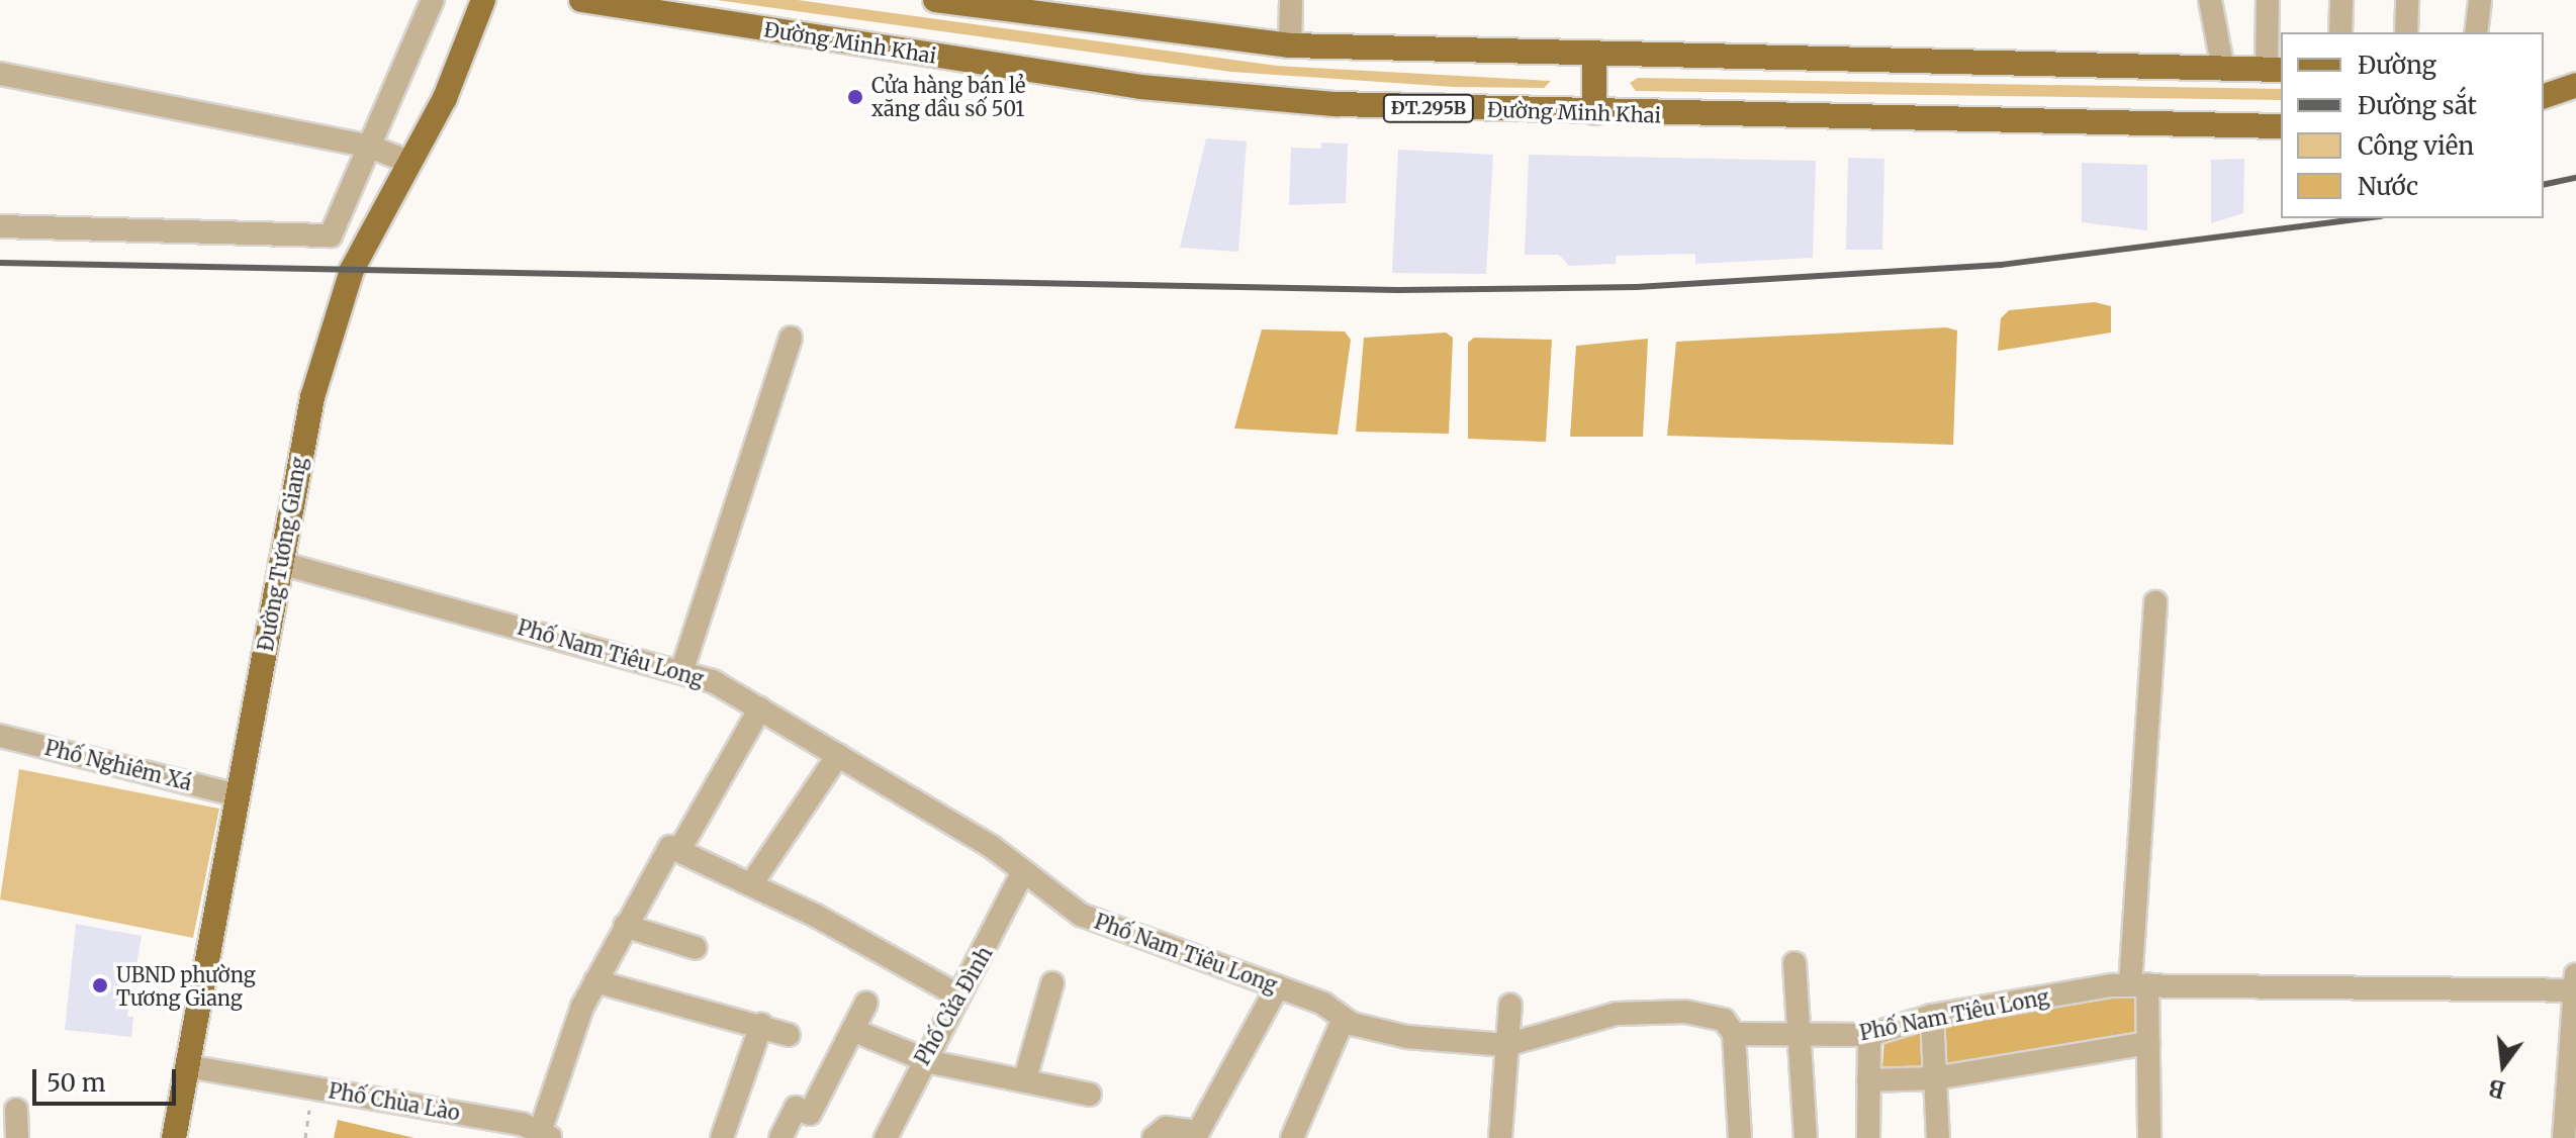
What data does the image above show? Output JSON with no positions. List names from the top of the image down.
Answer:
{
  "streets": {
    "main road": ["Đường Minh Khai", "ĐT.295B", "Đường Tương Giang"],
    "street": [
      "Phố Nam Tiêu Long",
      "Phố Nghiêm Xá",
      "Phố Cửa Đình",
      "Phố Chùa Lào"
    ]
  },
  "crossings": [
    ["Đường Tương Giang", "Phố Nam Tiêu Long"],
    ["Đường Tương Giang", "Phố Nghiêm Xá"],
    ["Đường Tương Giang", "Phố Chùa Lào"],
    ["Phố Nam Tiêu Long", "Phố Cửa Đình"]
  ],
  "places": ["Cửa hàng bán lẻ xăng dầu số 501", "UBND phường Tương Giang"],
  "legend": [
    "Đường",
    "Đường sắt",
    "Công viên",
    "Nước"
  ],
  "scale_bar": "50 m",
  "north": "bottom"
}
